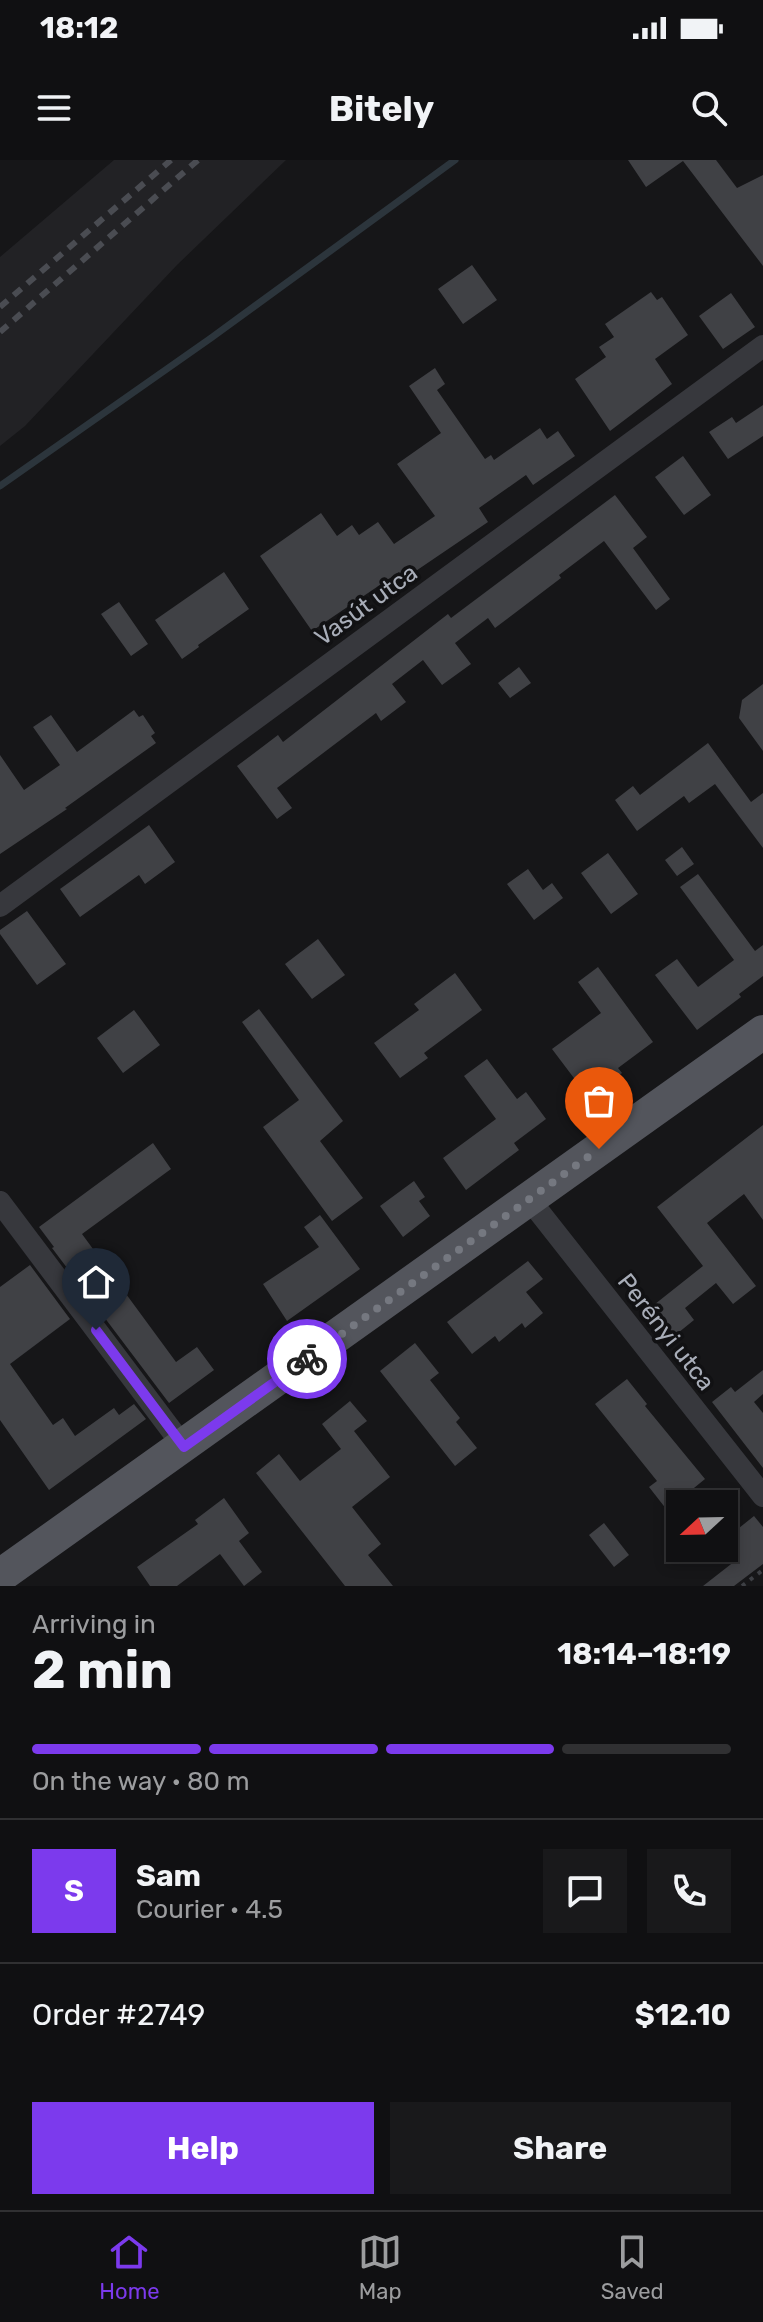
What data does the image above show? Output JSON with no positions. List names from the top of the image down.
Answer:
{
  "streets": {
    "street": ["Vasút utca", "Perényi utca"]
  },
  "north": "left",
  "page": {
    "status": "18:12",
    "header": "Bitely",
    "heading": ["2 min", "Arriving in", "18:14–18:19"],
    "panel": [
      "Sam",
      "Courier · 4.5",
      "Order #2749",
      "$12.10"
    ],
    "bar": "On the way · 80 m",
    "round": "S",
    "buttons": ["Help", "Share"],
    "tabs": ["Home", "Map", "Saved"]
  }
}
